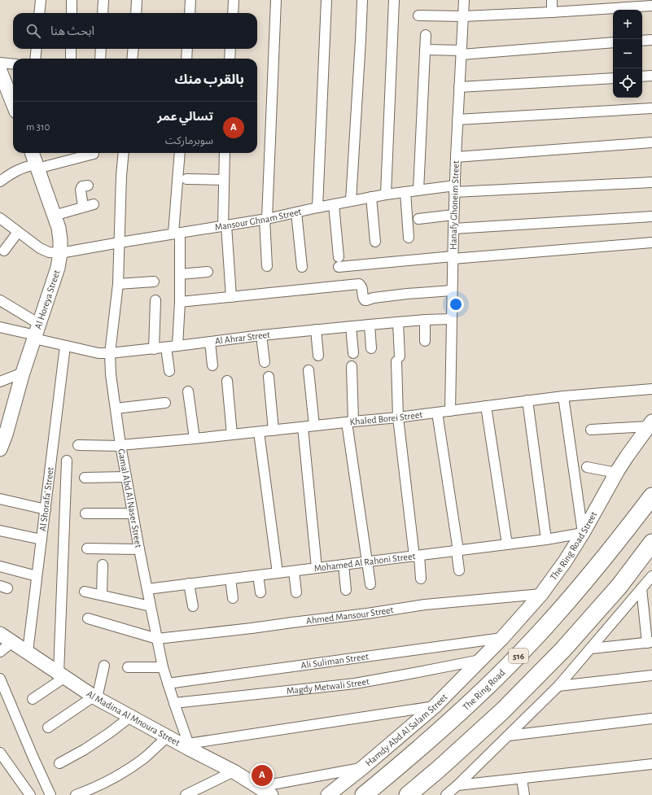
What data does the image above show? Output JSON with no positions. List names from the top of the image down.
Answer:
{
  "streets": {
    "highway": ["516", "The Ring Road"],
    "street": [
      "Hanafy Ghoneim Street",
      "Mansour Ghnam Street",
      "Al Horeya Street",
      "Al Ahrar Street",
      "Khaled Borei Street",
      "Al Shorafa' Street",
      "Gamal Abd Al Naser Street",
      "The Ring Road Street",
      "Mohamed Al Rahoni Street",
      "Ahmed Mansour Street",
      "Ali Suliman Street",
      "Magdy Metwali Street",
      "Al Madina Al Mnoura Street",
      "Hamdy Abd Al Salam Street"
    ]
  },
  "crossings": [
    ["Hanafy Ghoneim Street", "Mansour Ghnam Street"],
    ["Hanafy Ghoneim Street", "Al Ahrar Street"],
    ["Hanafy Ghoneim Street", "Khaled Borei Street"],
    ["Mansour Ghnam Street", "Al Horeya Street"],
    ["Mansour Ghnam Street", "Gamal Abd Al Naser Street"],
    ["Al Horeya Street", "Al Ahrar Street"],
    ["Al Ahrar Street", "Al Shorafa' Street"],
    ["Al Ahrar Street", "Gamal Abd Al Naser Street"],
    ["Khaled Borei Street", "Gamal Abd Al Naser Street"],
    ["Al Shorafa' Street", "Al Madina Al Mnoura Street"],
    ["Gamal Abd Al Naser Street", "Mohamed Al Rahoni Street"],
    ["Gamal Abd Al Naser Street", "Ahmed Mansour Street"],
    ["Gamal Abd Al Naser Street", "Ali Suliman Street"],
    ["Gamal Abd Al Naser Street", "Magdy Metwali Street"],
    ["Gamal Abd Al Naser Street", "Al Madina Al Mnoura Street"],
    ["The Ring Road Street", "Mohamed Al Rahoni Street"],
    ["The Ring Road Street", "Ahmed Mansour Street"],
    ["The Ring Road Street", "Ali Suliman Street"],
    ["The Ring Road Street", "Magdy Metwali Street"],
    ["The Ring Road Street", "Hamdy Abd Al Salam Street"],
    ["Magdy Metwali Street", "Hamdy Abd Al Salam Street"]
  ],
  "page": {
    "map_buttons": ["+", "−"],
    "search": "ابحث هنا",
    "heading": "بالقرب منك",
    "list": [
      {
        "mark": "A",
        "name": "تسالي عمر",
        "note": "سوبرماركت",
        "value": "310 m"
      }
    ],
    "pins": "A"
  }
}
